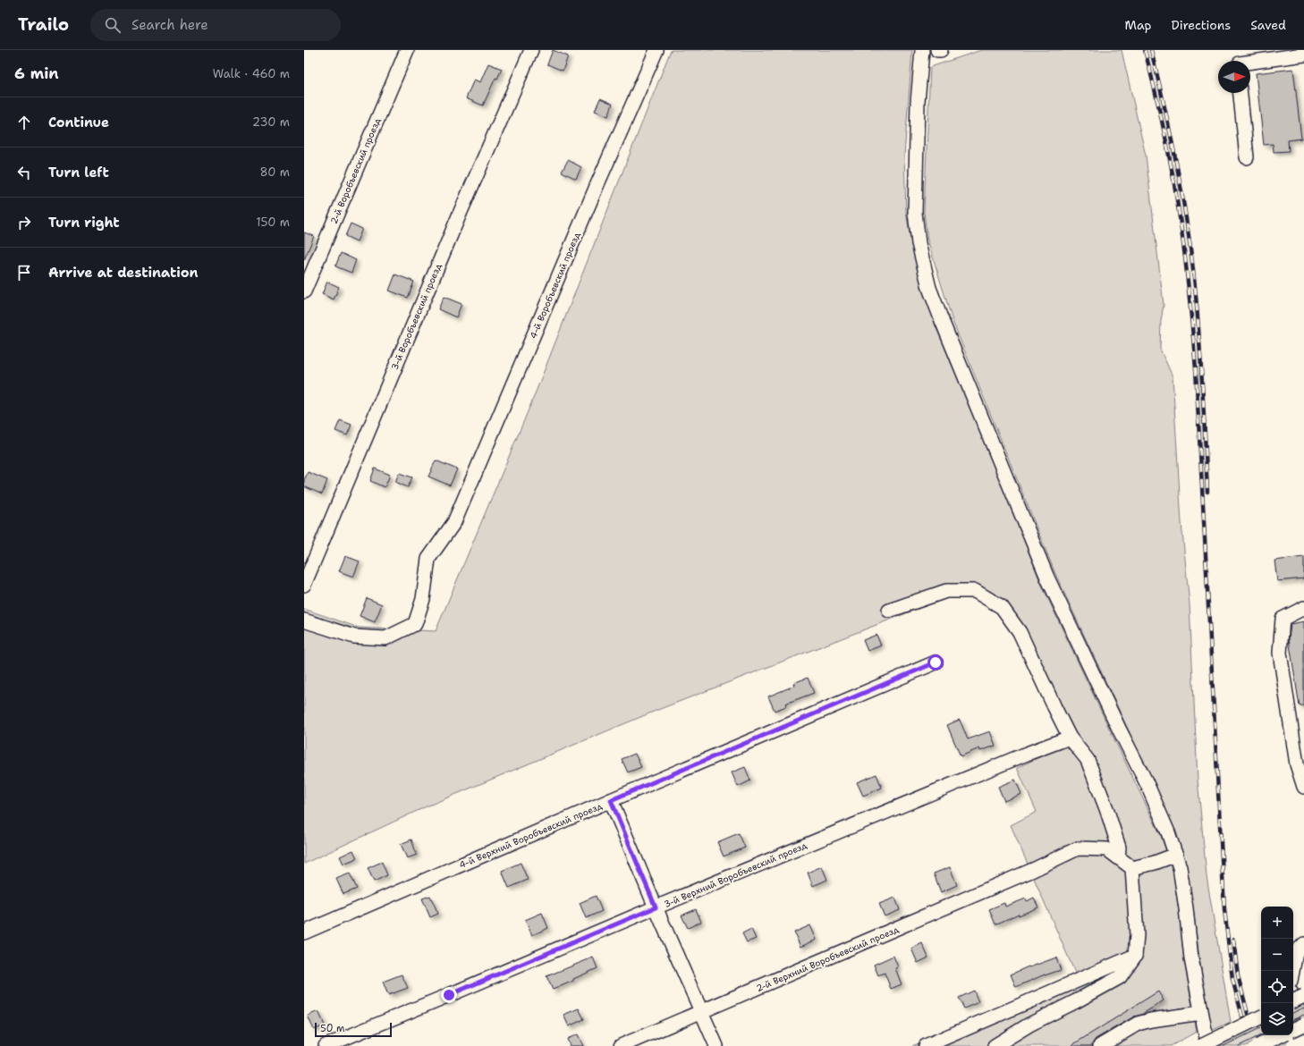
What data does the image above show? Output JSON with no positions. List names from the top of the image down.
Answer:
{
  "streets": {
    "street": [
      "2-й Воробъевский проезд",
      "4-й Воробъевский проезд",
      "3-й Воробъевский проезд",
      "4-й Верхний Воробъевский проезд",
      "3-й Верхний Воробъевский проезд",
      "2-й Верхний Воробъевский проезд"
    ]
  },
  "scale_bar": "50 m",
  "north": "right",
  "page": {
    "header": "Trailo",
    "search": "Search here",
    "nav": ["Map", "Directions", "Saved"],
    "heading": ["6 min", "Walk · 460 m"],
    "list": [
      ["Continue", "230 m"],
      ["Turn left", "80 m"],
      ["Turn right", "150 m"],
      "Arrive at destination"
    ],
    "map_buttons": ["+", "−"],
    "scale": "50 m"
  }
}
